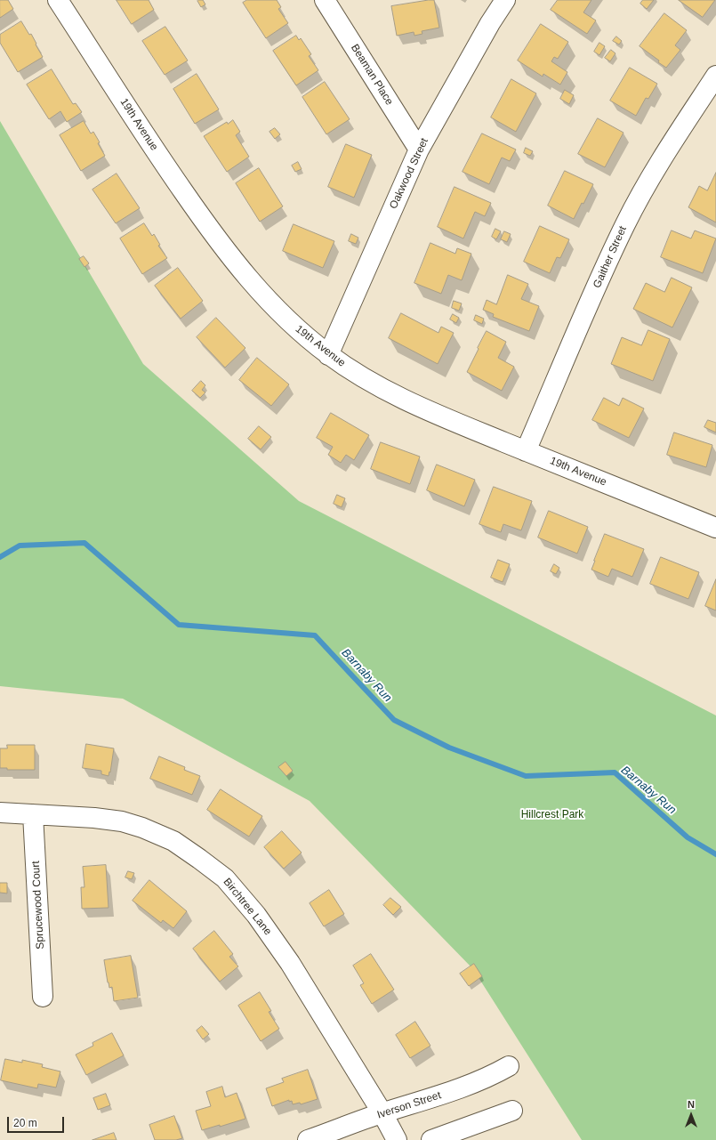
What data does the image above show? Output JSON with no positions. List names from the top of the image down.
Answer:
{
  "streets": {
    "street": [
      "Beaman Place",
      "19th Avenue",
      "Oakwood Street",
      "Gaither Street",
      "Sprucewood Court",
      "Birchtree Lane",
      "Iverson Street"
    ]
  },
  "crossings": [
    ["Beaman Place", "Oakwood Street"],
    ["19th Avenue", "Oakwood Street"],
    ["19th Avenue", "Gaither Street"],
    ["Sprucewood Court", "Birchtree Lane"],
    ["Birchtree Lane", "Iverson Street"]
  ],
  "water": ["Barnaby Run"],
  "parks": ["Hillcrest Park"],
  "scale_bar": "20 m",
  "north": "top"
}
